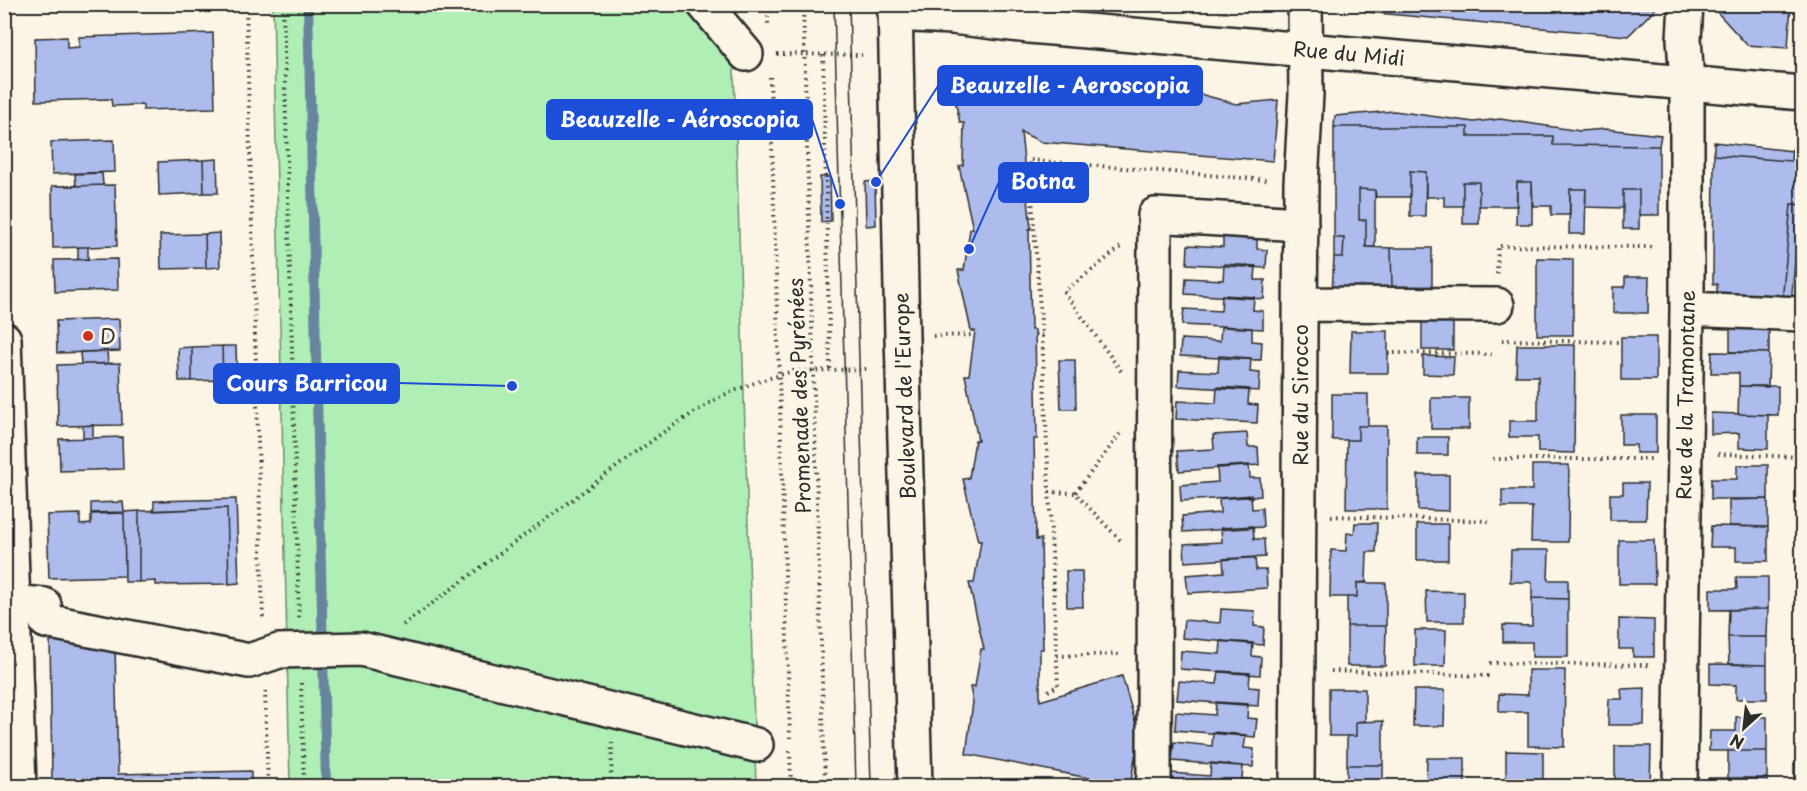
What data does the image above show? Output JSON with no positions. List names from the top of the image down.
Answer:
{
  "streets": {
    "street": [
      "Rue du Midi",
      "Rue du Sirocco",
      "Rue de la Tramontane",
      "Boulevard de l'Europe"
    ],
    "path": ["Promenade des Pyrénées"]
  },
  "crossings": [
    ["Rue du Midi", "Rue du Sirocco"],
    ["Rue du Midi", "Rue de la Tramontane"],
    ["Rue du Midi", "Boulevard de l'Europe"]
  ],
  "places": [
    "Beauzelle - Aeroscopia",
    "Beauzelle - Aéroscopia",
    "Botna",
    "D",
    "Cours Barricou"
  ],
  "north": "bottom left"
}
